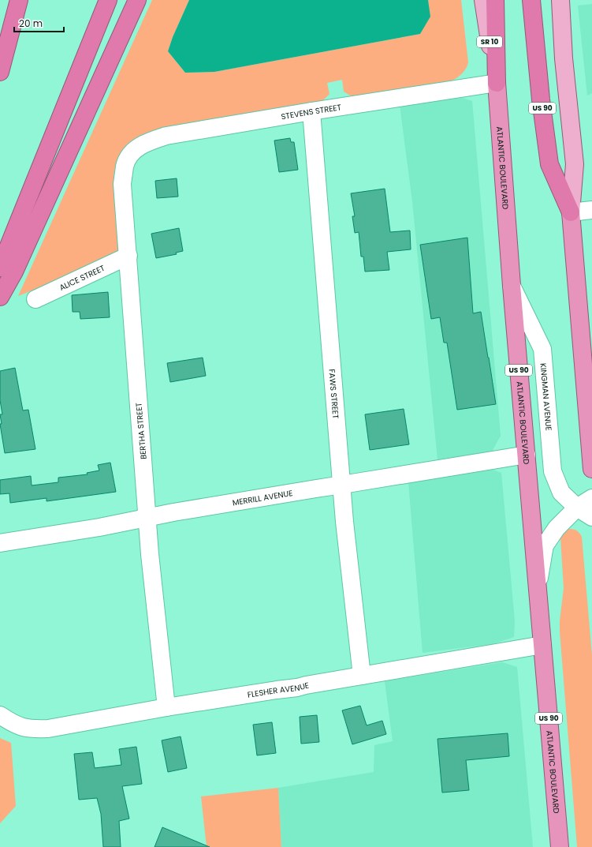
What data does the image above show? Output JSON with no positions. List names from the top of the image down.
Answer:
{
  "streets": {
    "highway": ["US 90", "ATLANTIC BOULEVARD"],
    "main road": ["SR 10"],
    "street": [
      "STEVENS STREET",
      "ALICE STREET",
      "FAWS STREET",
      "KINGMAN AVENUE",
      "BERTHA STREET",
      "MERRILL AVENUE",
      "FLESHER AVENUE"
    ]
  },
  "crossings": [
    ["US 90", "STEVENS STREET"],
    ["US 90", "ATLANTIC BOULEVARD"],
    ["STEVENS STREET", "ATLANTIC BOULEVARD"],
    ["STEVENS STREET", "FAWS STREET"],
    ["STEVENS STREET", "BERTHA STREET"],
    ["ATLANTIC BOULEVARD", "KINGMAN AVENUE"],
    ["ATLANTIC BOULEVARD", "MERRILL AVENUE"],
    ["ATLANTIC BOULEVARD", "FLESHER AVENUE"],
    ["ALICE STREET", "BERTHA STREET"],
    ["FAWS STREET", "MERRILL AVENUE"],
    ["FAWS STREET", "FLESHER AVENUE"],
    ["BERTHA STREET", "MERRILL AVENUE"],
    ["BERTHA STREET", "FLESHER AVENUE"]
  ],
  "scale_bar": "20 m"
}
